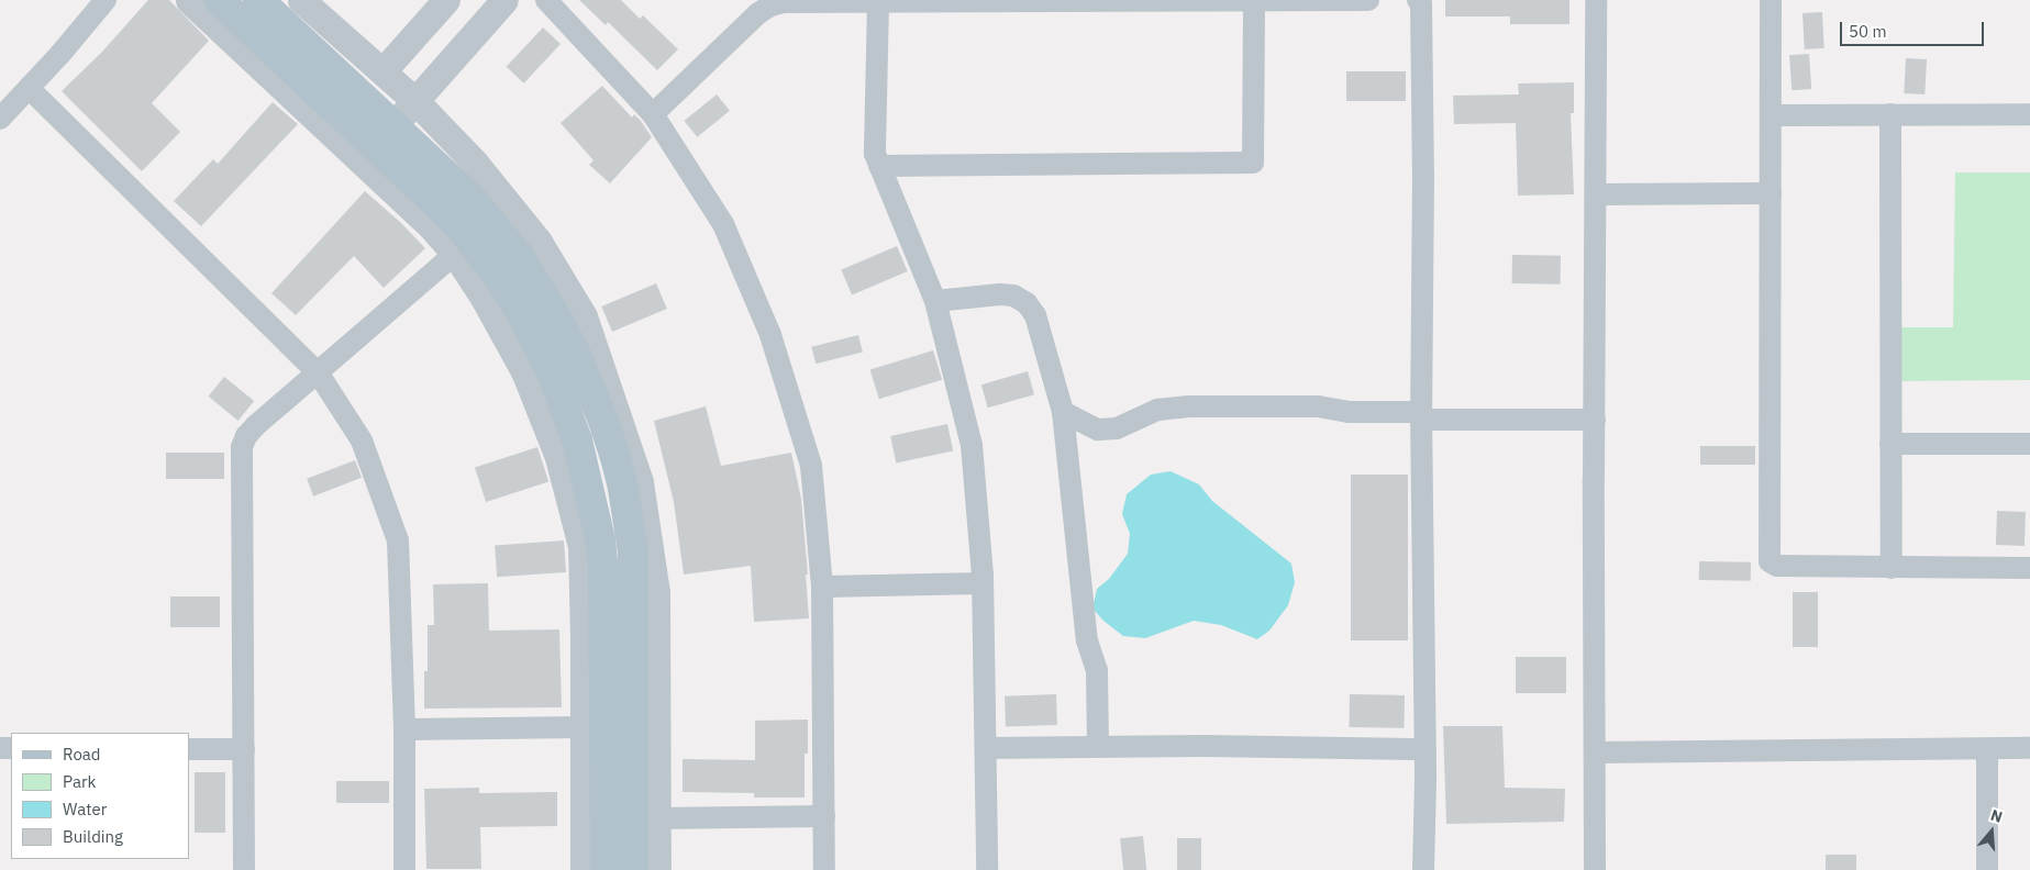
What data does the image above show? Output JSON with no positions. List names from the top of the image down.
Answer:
{
  "legend": [
    "Road",
    "Park",
    "Water",
    "Building"
  ],
  "scale_bar": "50 m",
  "north": "top"
}
